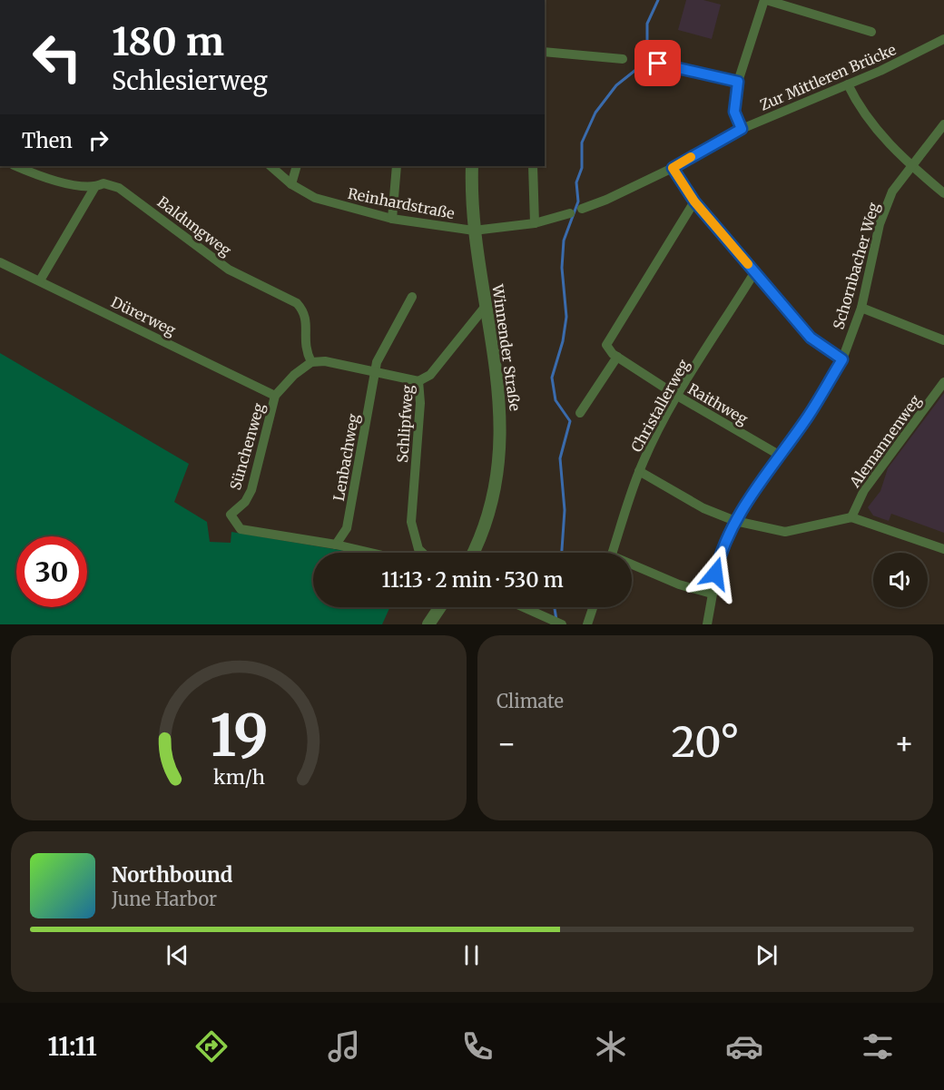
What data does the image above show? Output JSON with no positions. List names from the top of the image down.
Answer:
{
  "streets": {
    "street": [
      "Zur Mittleren Brücke",
      "Reinhardstraße",
      "Baldungweg",
      "Schornbacher Weg",
      "Dürerweg",
      "Winnender Straße",
      "Raithweg",
      "Christallerweg",
      "Schlipfweg",
      "Alemannenweg",
      "Sünchenweg",
      "Lenbachweg"
    ]
  },
  "crossings": [
    ["Reinhardstraße", "Winnender Straße"],
    ["Baldungweg", "Sünchenweg"],
    ["Schornbacher Weg", "Raithweg"],
    ["Dürerweg", "Sünchenweg"],
    ["Winnender Straße", "Schlipfweg"],
    ["Raithweg", "Christallerweg"],
    ["Sünchenweg", "Lenbachweg"]
  ],
  "page": {
    "turn": ["180 m", "Schlesierweg"],
    "then": "Then",
    "limit": "30",
    "trip": "11:13 · 2 min · 530 m",
    "tile": "Climate",
    "heat": ["−", "20°", "+"],
    "song": ["Northbound", "June Harbor"],
    "tabs": "11:11",
    "gauge": ["19", "km/h"]
  }
}
